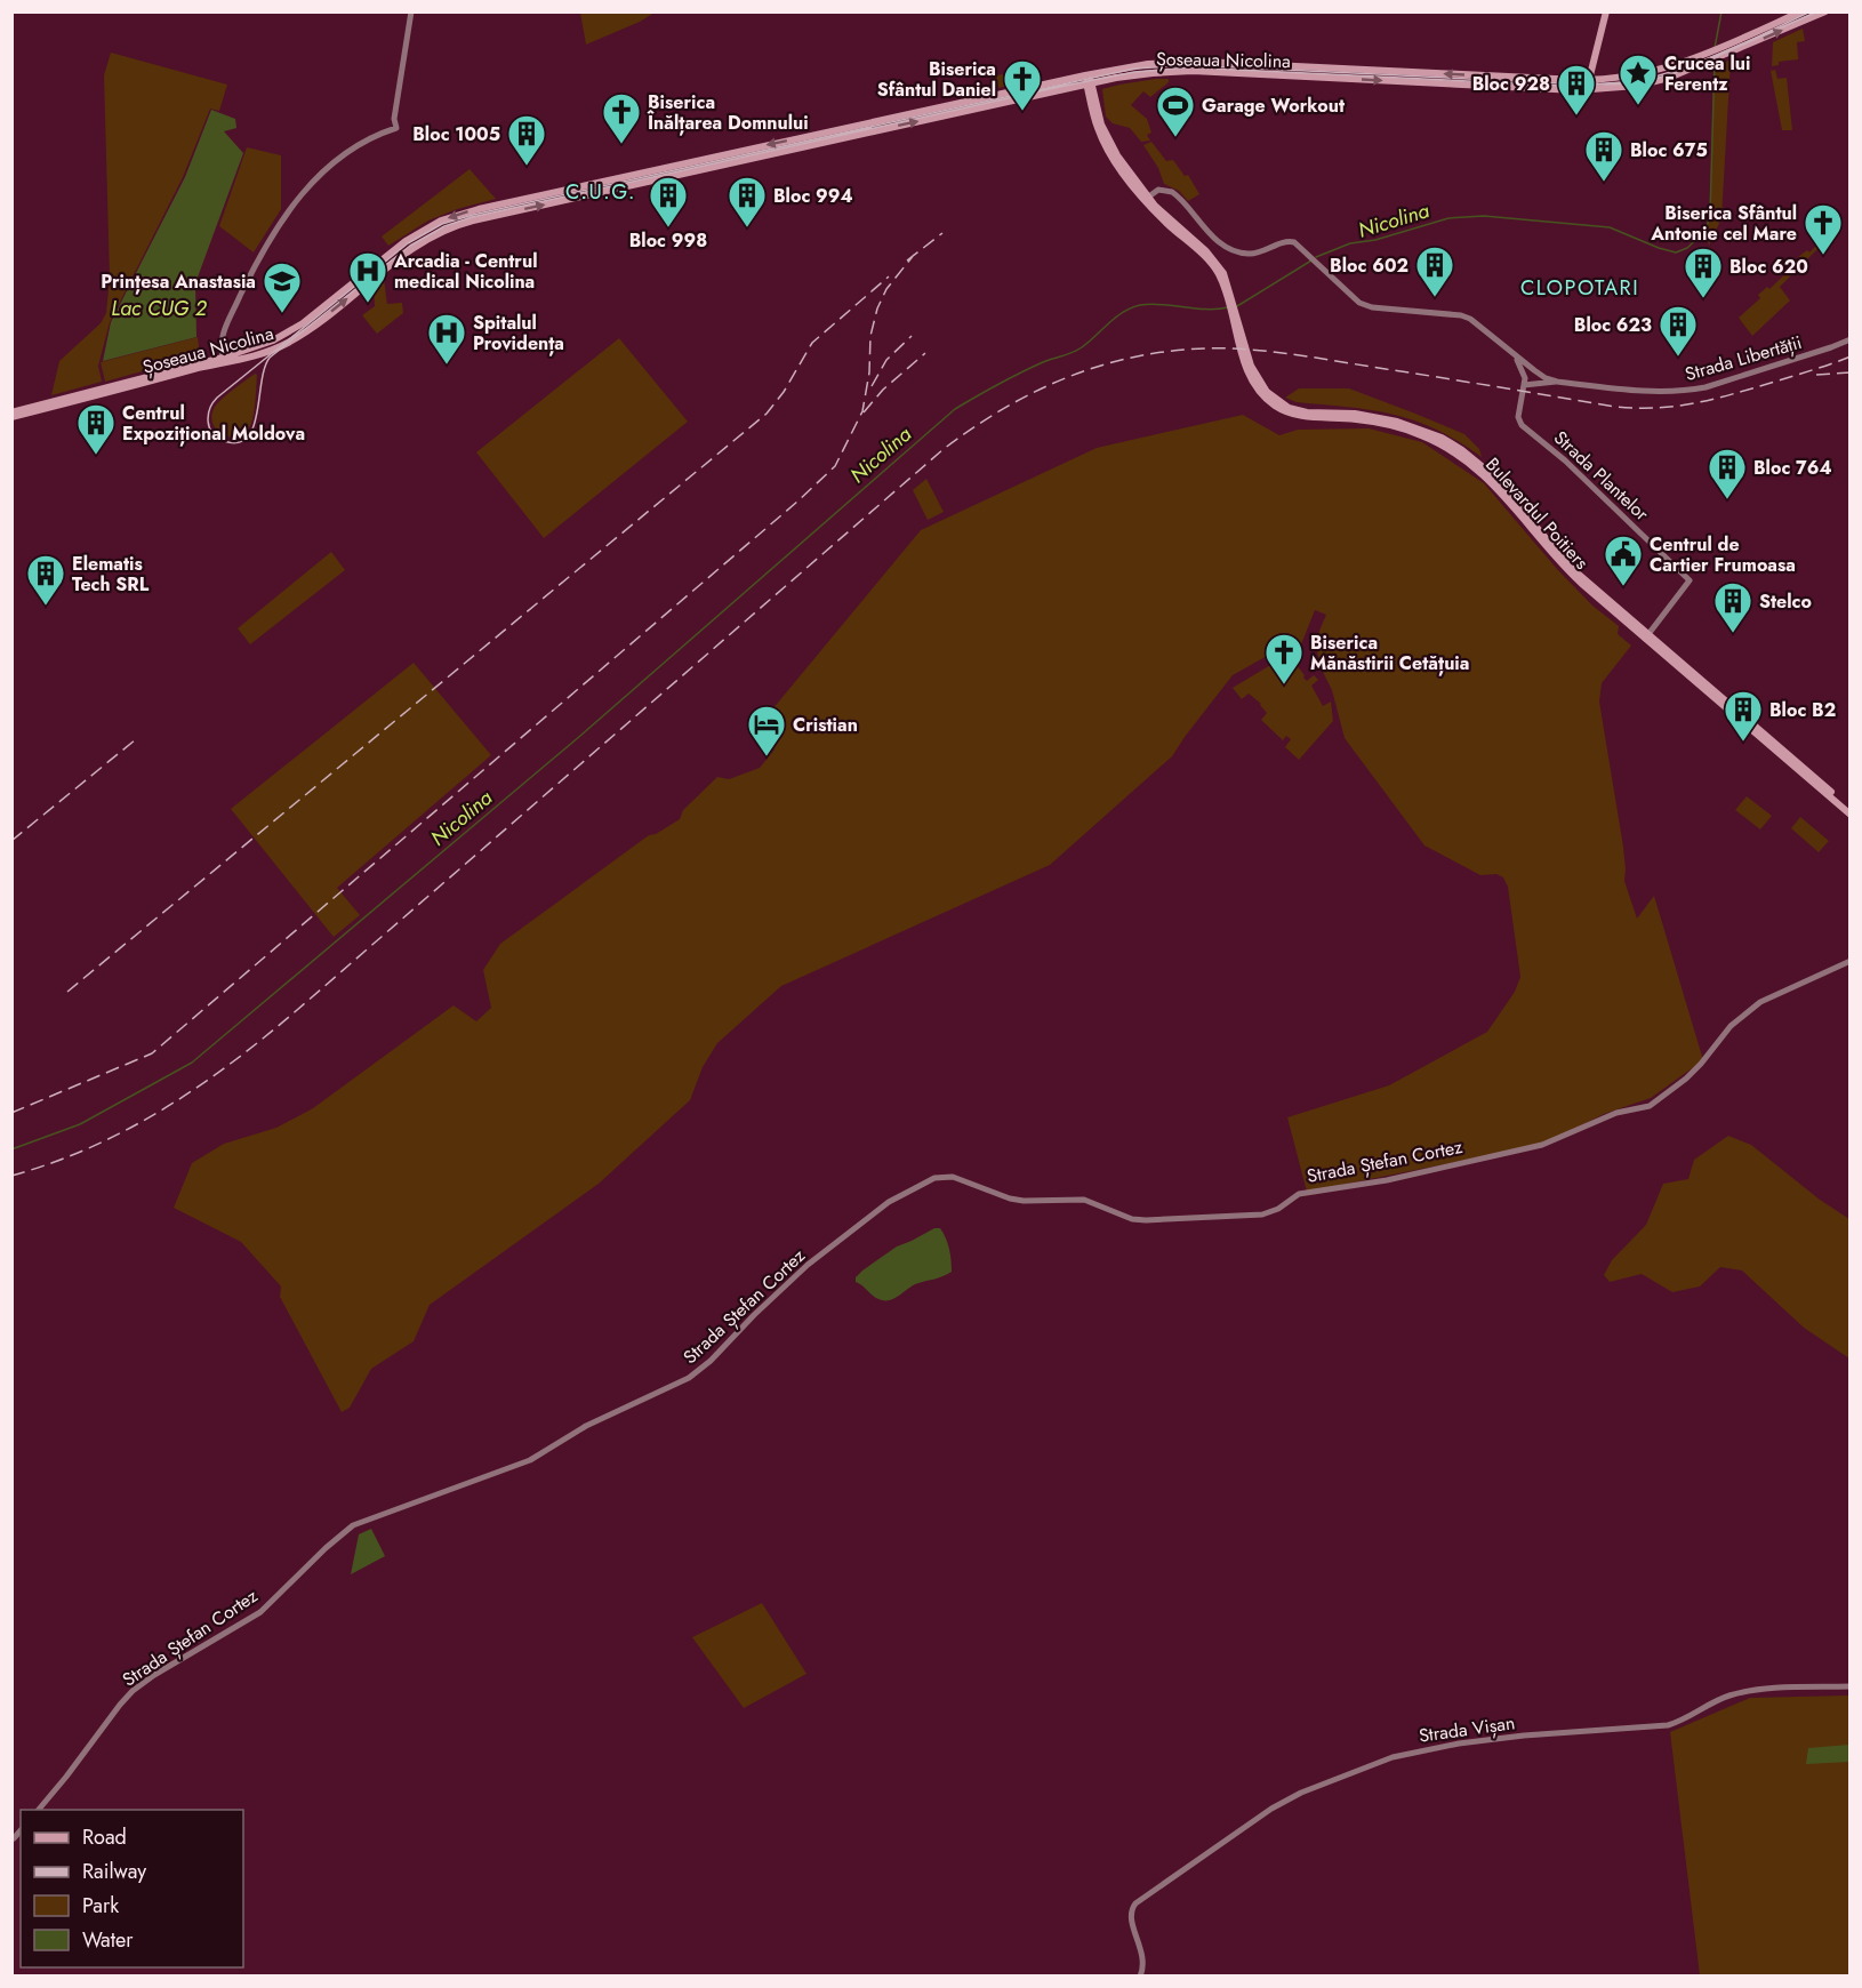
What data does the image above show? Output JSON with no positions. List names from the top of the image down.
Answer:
{
  "streets": {
    "main road": ["Șoseaua Nicolina", "Bulevardul Poitiers"],
    "street": [
      "Strada Libertății",
      "Strada Plantelor",
      "Strada Ștefan Cortez",
      "Strada Vișan"
    ]
  },
  "crossings": [
    ["Șoseaua Nicolina", "Bulevardul Poitiers"],
    ["Strada Libertății", "Strada Plantelor"],
    ["Strada Libertății", "Bulevardul Poitiers"],
    ["Strada Plantelor", "Bulevardul Poitiers"]
  ],
  "districts": ["C.U.G.", "CLOPOTARI"],
  "water": ["Nicolina", "Lac CUG 2"],
  "places": {
    "place": ["Crucea lui Ferentz"],
    "church": [
      "Biserica Sfântul Daniel",
      "Biserica Înălțarea Domnului",
      "Biserica Sfântul Antonie cel Mare",
      "Biserica Mănăstirii Cetățuia"
    ],
    "building": [
      "Bloc 928",
      "Bloc 1005",
      "Bloc 675",
      "Bloc 998",
      "Bloc 994",
      "Bloc 602",
      "Bloc 620",
      "Bloc 623",
      "Centrul Expozițional Moldova",
      "Bloc 764",
      "Elematis Tech SRL",
      "Stelco",
      "Bloc B2"
    ],
    "sports": ["Garage Workout"],
    "hospital": ["Arcadia - Centrul medical Nicolina", "Spitalul Providența"],
    "school or university": ["Prințesa Anastasia"],
    "public building": ["Centrul de Cartier Frumoasa"],
    "hotel": ["Cristian"]
  },
  "legend": [
    "Road",
    "Railway",
    "Park",
    "Water"
  ]
}
